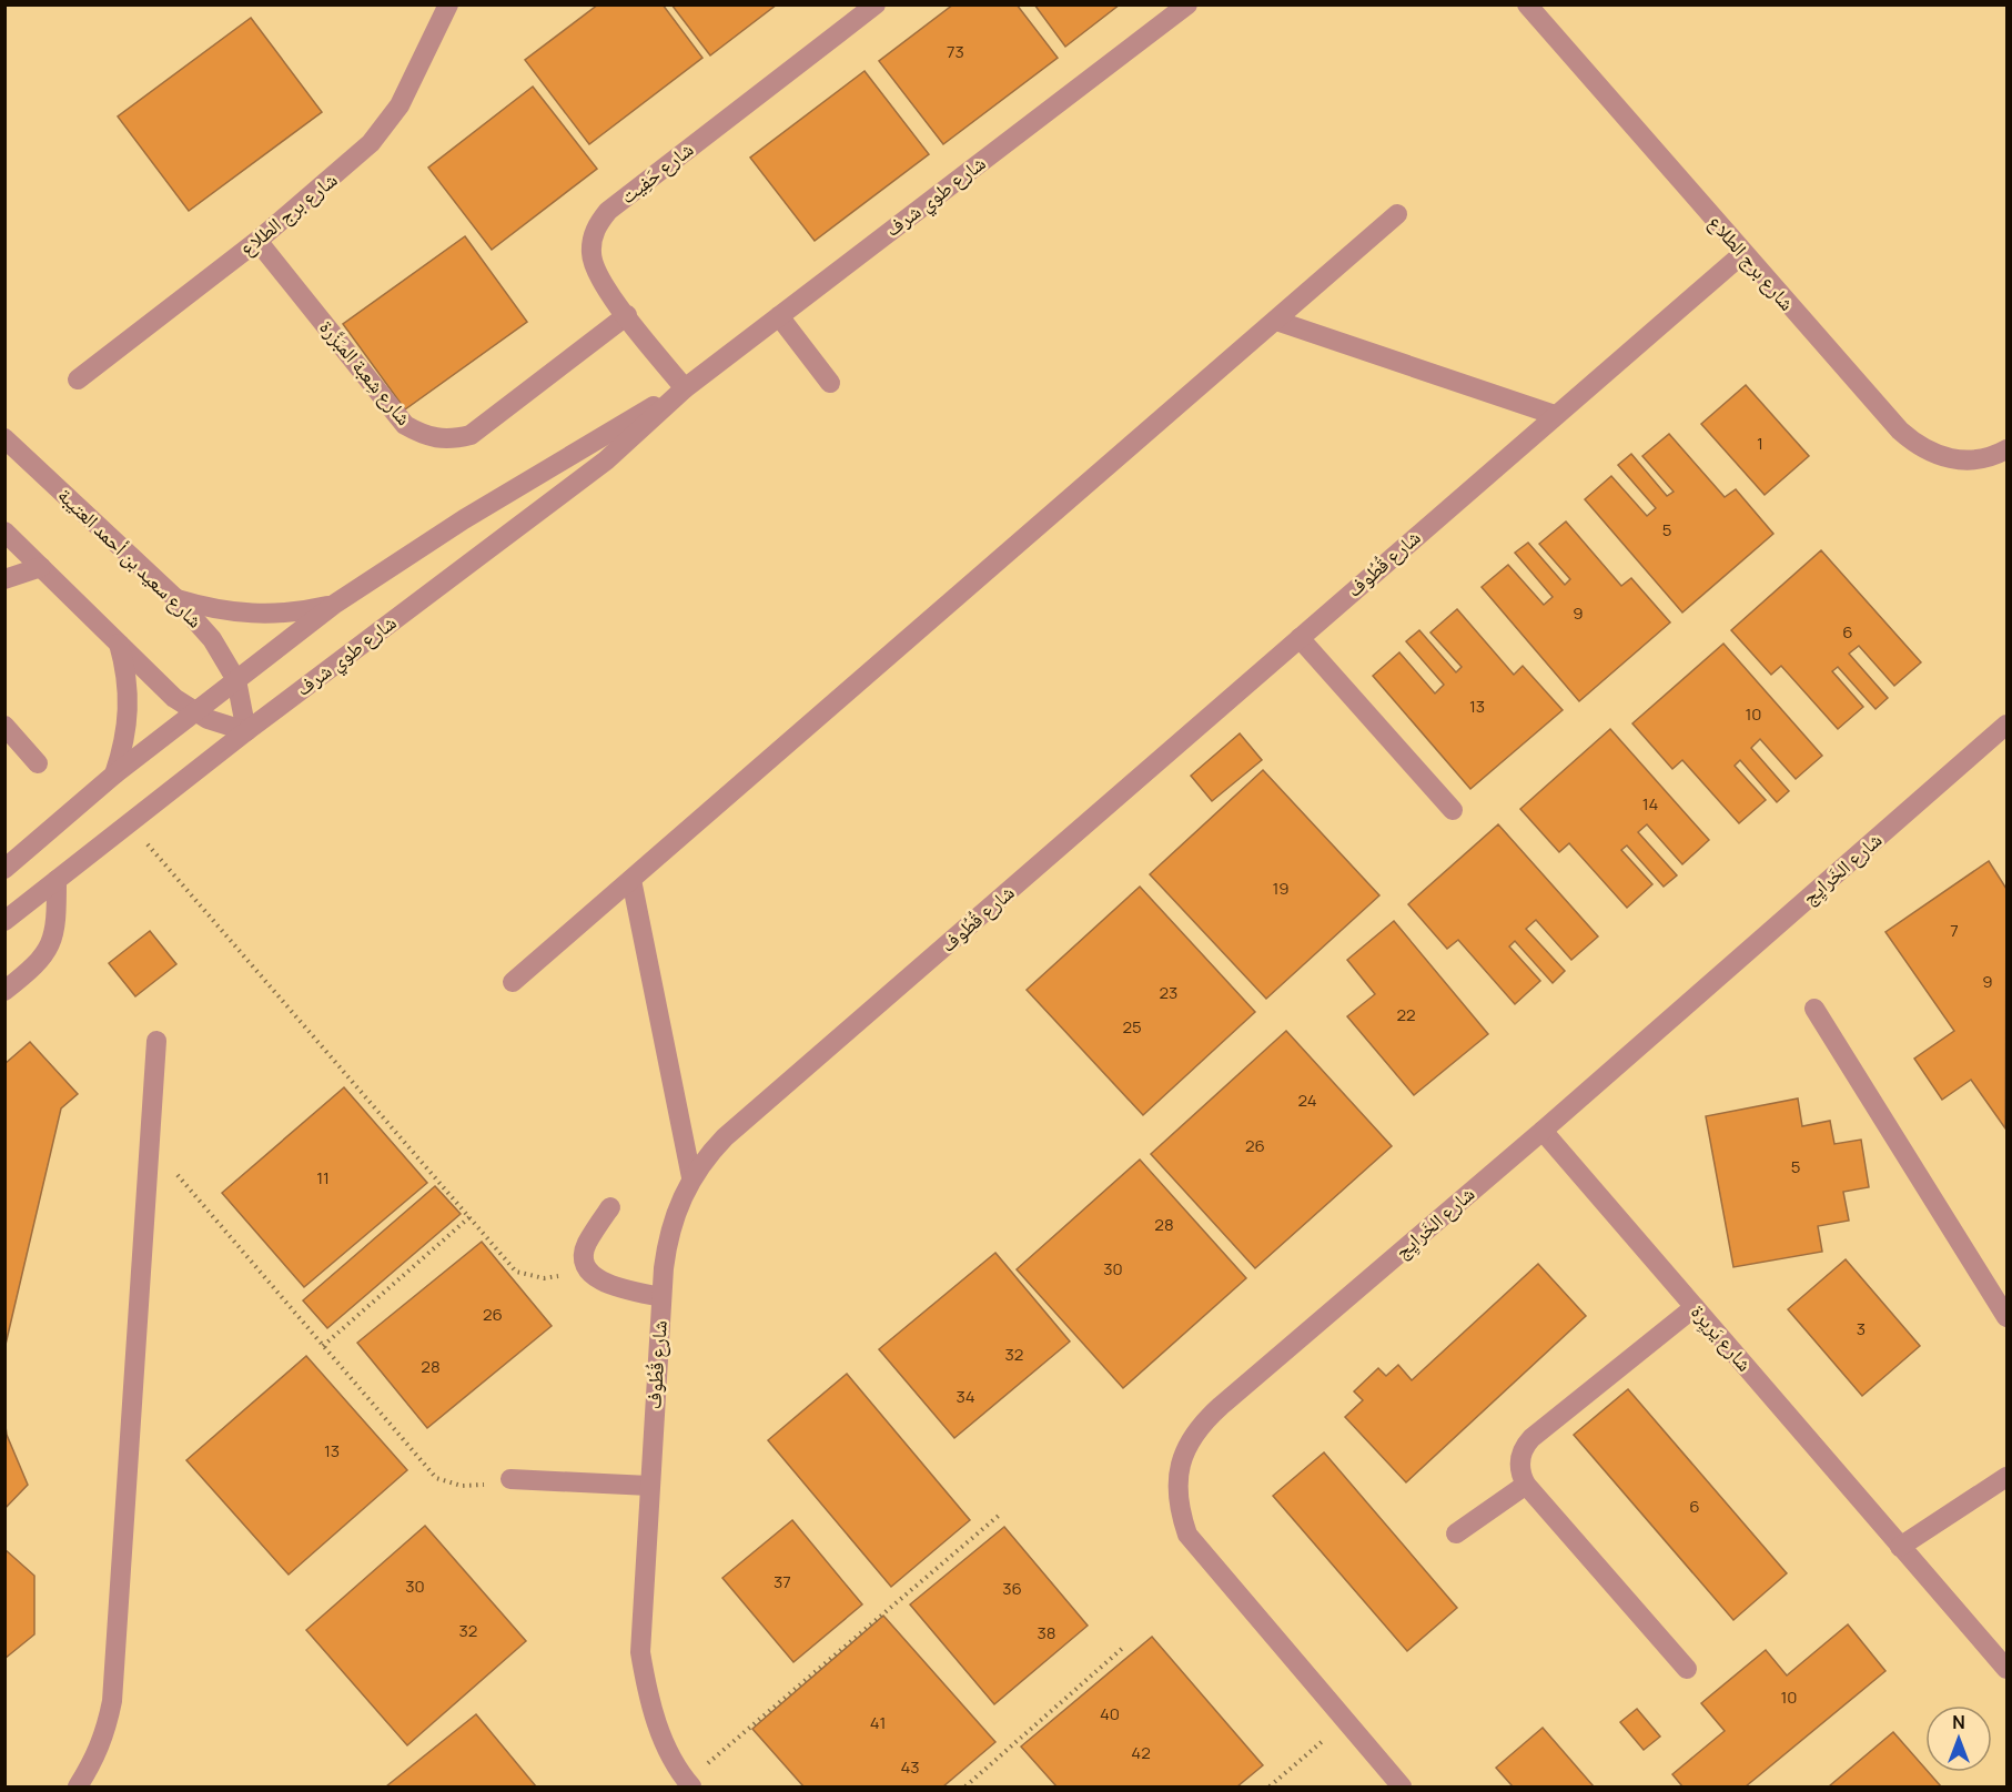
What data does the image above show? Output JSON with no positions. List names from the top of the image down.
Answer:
{
  "streets": {
    "street": [
      "شارع حَفِيت",
      "شارع طوي شرف",
      "شارع برج الطلاع",
      "شارع شِعبة المبَزَّرة",
      "شارع سعيد بن أحمد العتيبة",
      "شارع قُطُوف",
      "شارع الخَرايِج",
      "شارع يَريِرة"
    ]
  },
  "crossings": [
    ["شارع حَفِيت", "شارع طوي شرف"],
    ["شارع حَفِيت", "شارع شِعبة المبَزَّرة"],
    ["شارع طوي شرف", "شارع سعيد بن أحمد العتيبة"],
    ["شارع برج الطلاع", "شارع شِعبة المبَزَّرة"],
    ["شارع برج الطلاع", "شارع قُطُوف"],
    ["شارع الخَرايِج", "شارع يَريِرة"]
  ],
  "house_numbers": [
    "73",
    "1",
    "5",
    "9",
    "6",
    "13",
    "10",
    "14",
    "19",
    "7",
    "9",
    "23",
    "22",
    "25",
    "24",
    "26",
    "5",
    "11",
    "28",
    "30",
    "26",
    "3",
    "32",
    "28",
    "34",
    "13",
    "6",
    "37",
    "30",
    "36",
    "32",
    "38",
    "10",
    "40",
    "41",
    "42",
    "43"
  ],
  "north": "top"
}
